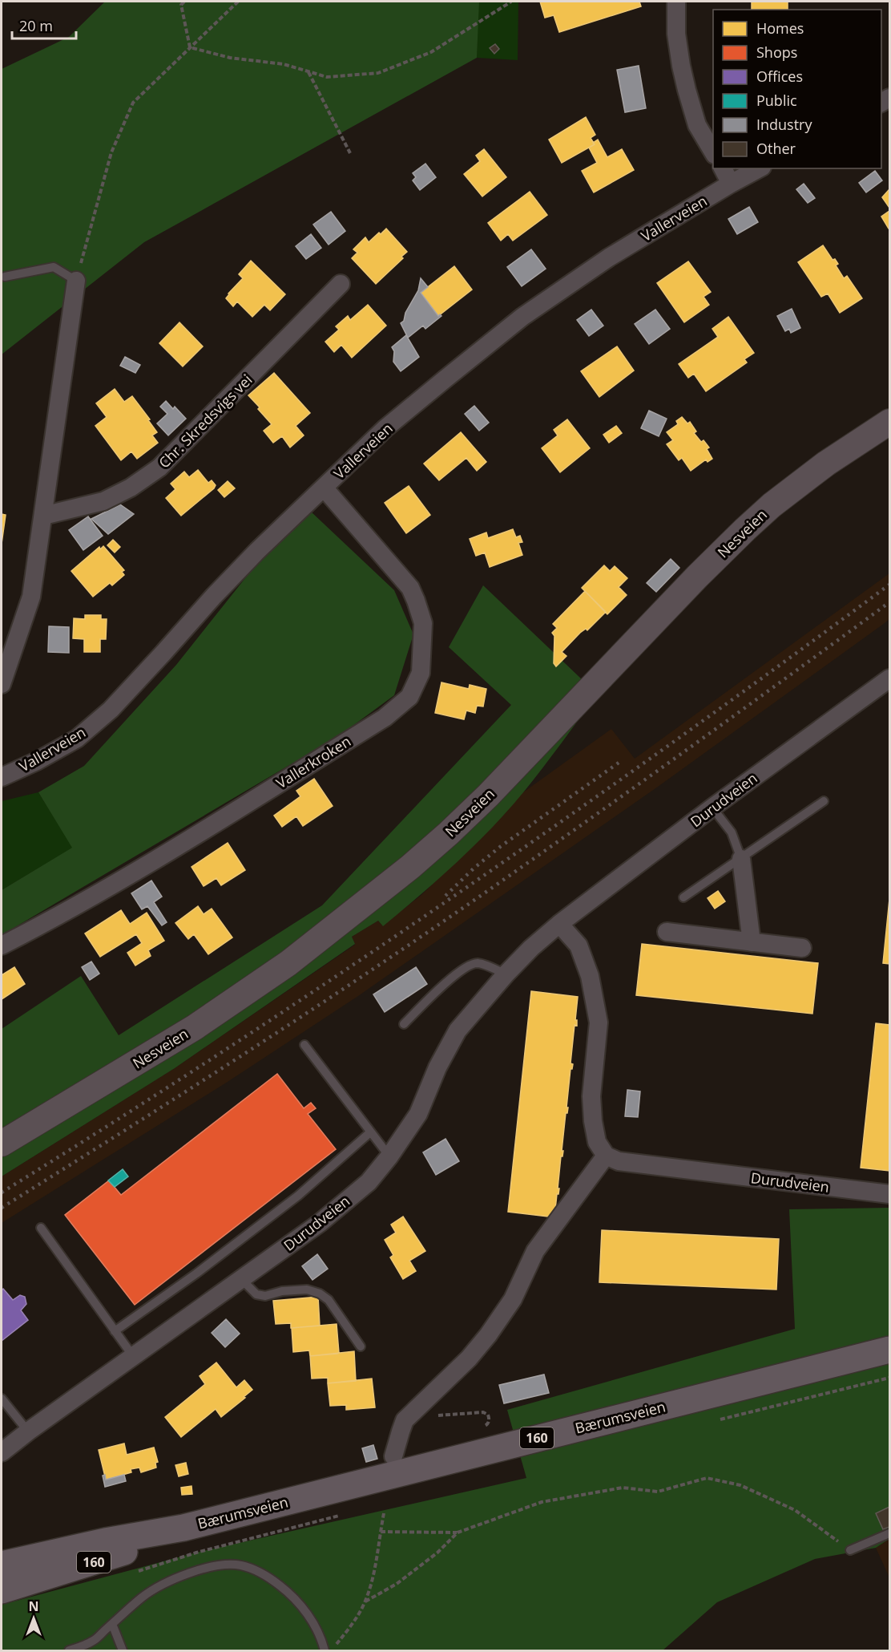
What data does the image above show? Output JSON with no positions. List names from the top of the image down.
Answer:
{
  "streets": {
    "main road": ["Bærumsveien", "160"],
    "street": [
      "Vallerveien",
      "Chr. Skredsvigs vei",
      "Nesveien",
      "Vallerkroken",
      "Durudveien"
    ]
  },
  "crossings": [
    ["Vallerveien", "Vallerkroken"]
  ],
  "legend": [
    "Homes",
    "Shops",
    "Offices",
    "Public",
    "Industry",
    "Other"
  ],
  "scale_bar": "20 m",
  "north": "top"
}
